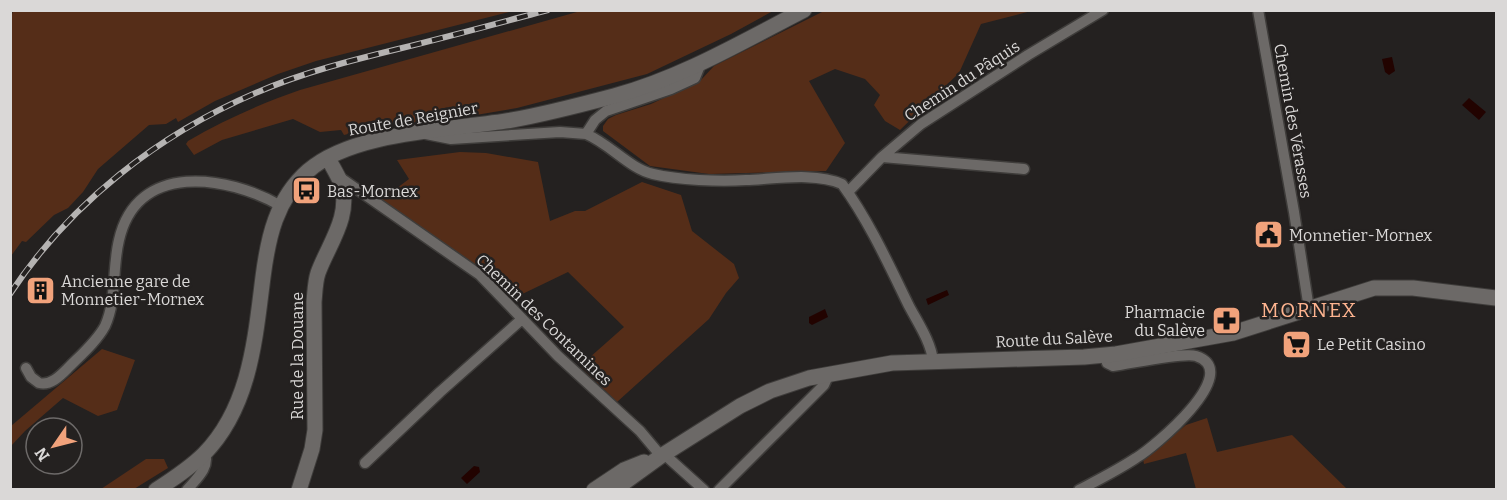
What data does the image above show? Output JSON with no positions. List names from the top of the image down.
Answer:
{
  "streets": {
    "main road": ["Route de Reignier", "Route du Salève", "Rue de la Douane"],
    "street": ["Chemin du Pâquis", "Chemin des Vérasses", "Chemin des Contamines"]
  },
  "crossings": [
    ["Route de Reignier", "Rue de la Douane"],
    ["Chemin des Vérasses", "Route du Salève"],
    ["Chemin des Contamines", "Route du Salève"],
    ["Chemin des Contamines", "Rue de la Douane"]
  ],
  "districts": ["MORNEX"],
  "places": {
    "bus stop": ["Bas-Mornex"],
    "public building": ["Monnetier-Mornex"],
    "building": ["Ancienne gare de Monnetier-Mornex"],
    "pharmacy": ["Pharmacie du Salève"],
    "supermarket": ["Le Petit Casino"]
  },
  "north": "bottom left"
}
